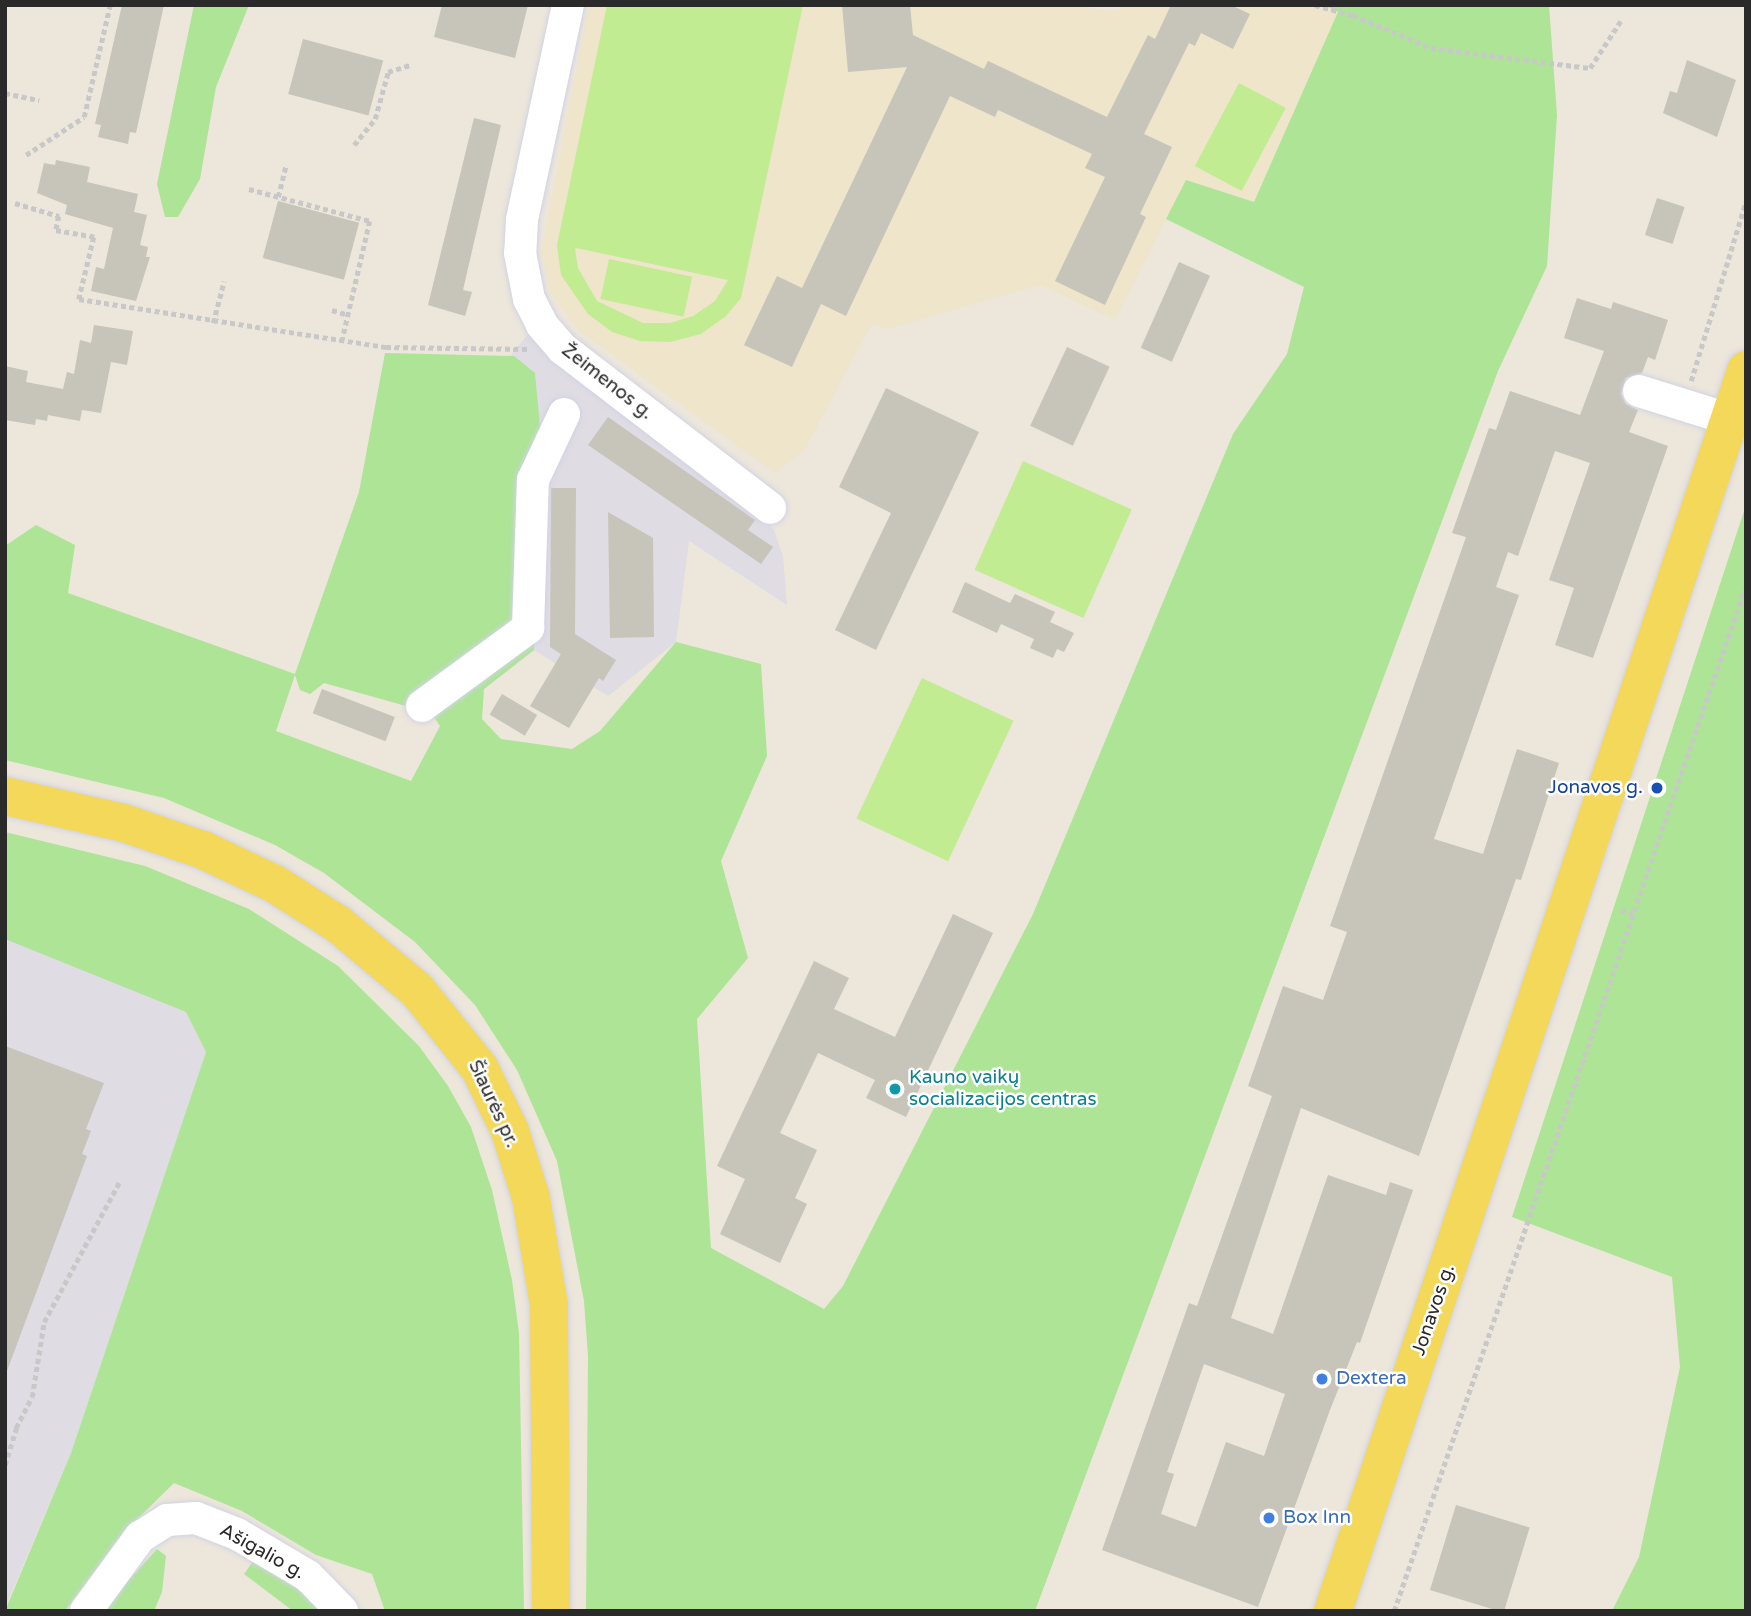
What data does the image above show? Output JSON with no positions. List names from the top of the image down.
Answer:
{
  "streets": {
    "main road": ["Šiaurės pr.", "Jonavos g."],
    "street": ["Žeimenos g.", "Ašigalio g."]
  },
  "places": [
    "Jonavos g.",
    "Kauno vaikų socializacijos centras",
    "Dextera",
    "Box Inn"
  ]
}
